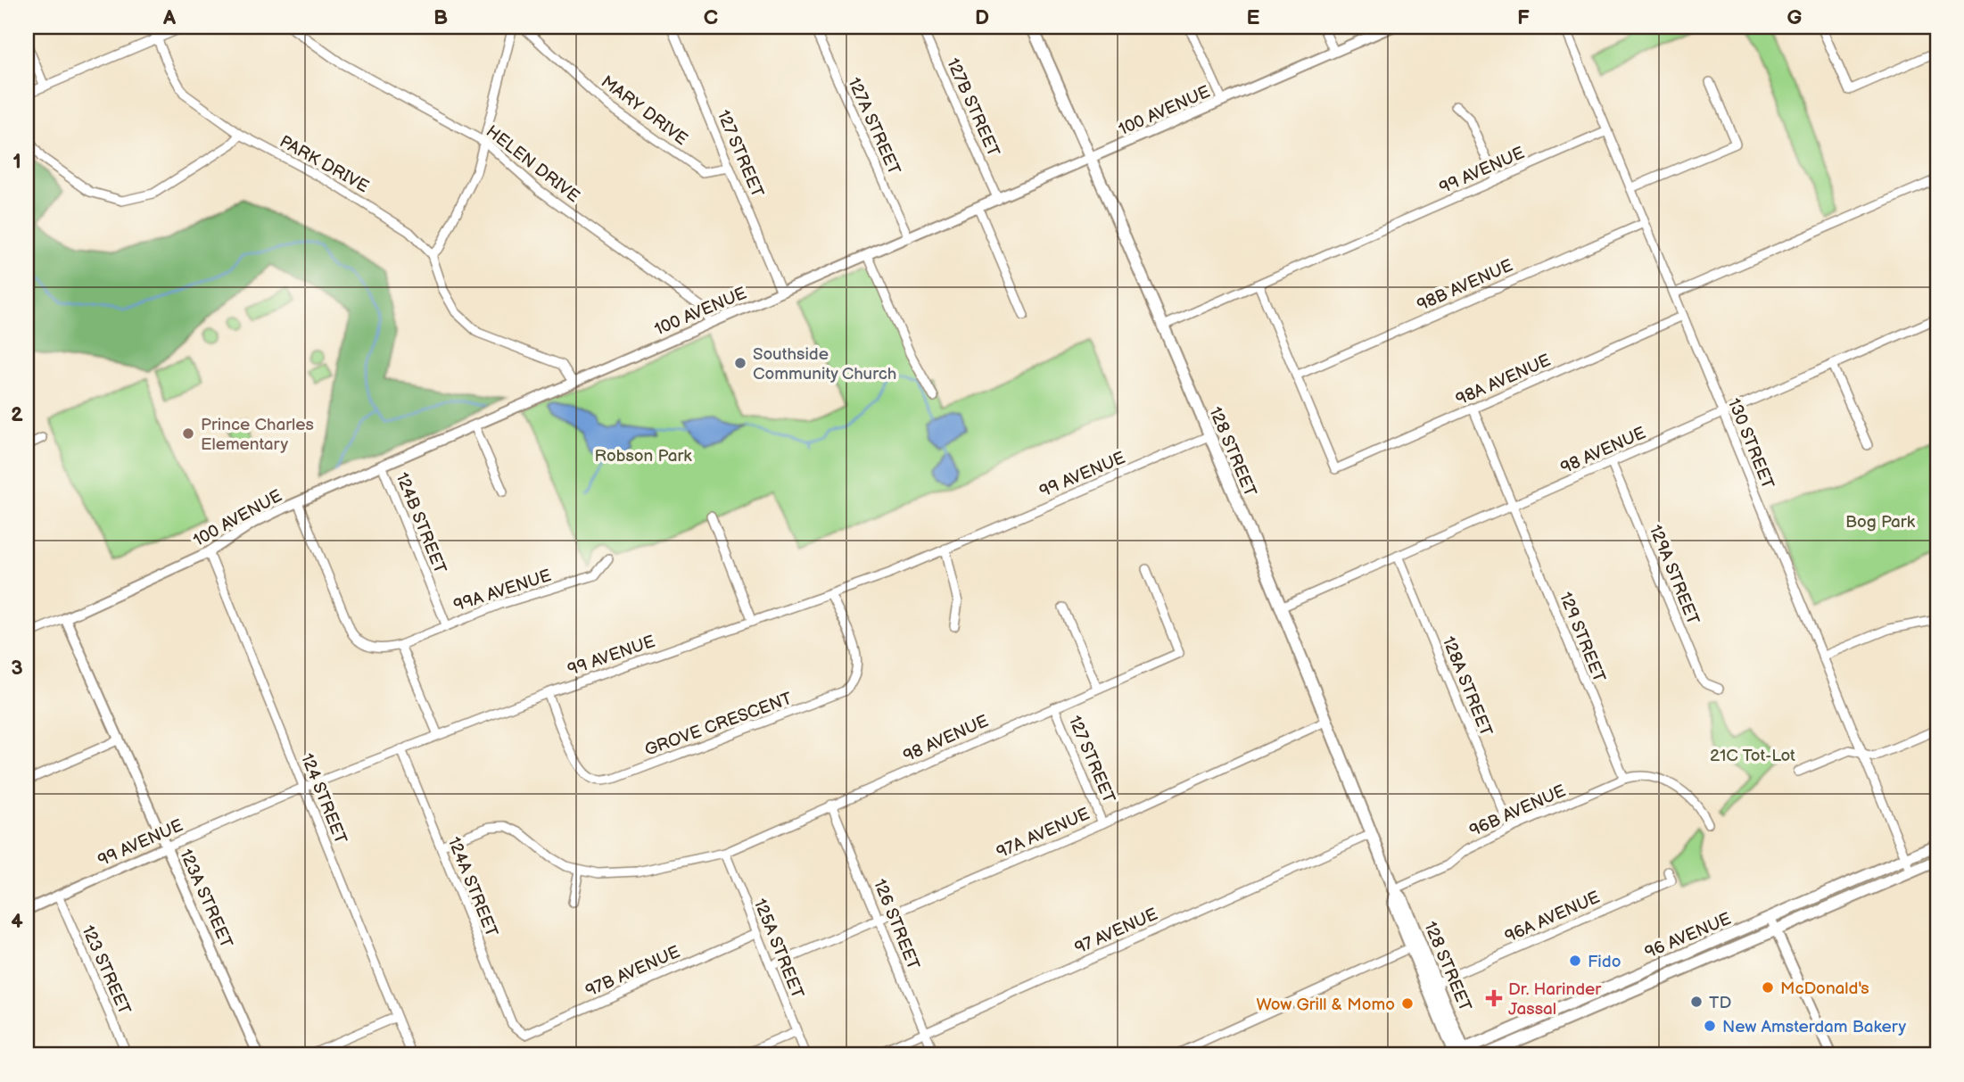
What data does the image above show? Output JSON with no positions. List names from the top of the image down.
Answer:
{
  "streets": {
    "main road": ["128 STREET", "96 AVENUE"],
    "street": [
      "127B STREET",
      "MARY DRIVE",
      "100 AVENUE",
      "127A STREET",
      "127 STREET",
      "PARK DRIVE",
      "HELEN DRIVE",
      "99 AVENUE",
      "98B AVENUE",
      "98A AVENUE",
      "130 STREET",
      "98 AVENUE",
      "124B STREET",
      "129A STREET",
      "99A AVENUE",
      "129 STREET",
      "128A STREET",
      "GROVE CRESCENT",
      "124 STREET",
      "96B AVENUE",
      "97A AVENUE",
      "124A STREET",
      "123A STREET",
      "96A AVENUE",
      "126 STREET",
      "97 AVENUE",
      "125A STREET",
      "123 STREET",
      "97B AVENUE"
    ]
  },
  "crossings": [
    ["127B STREET", "100 AVENUE"],
    ["MARY DRIVE", "127 STREET"],
    ["100 AVENUE", "127A STREET"],
    ["100 AVENUE", "127 STREET"],
    ["100 AVENUE", "PARK DRIVE"],
    ["100 AVENUE", "HELEN DRIVE"],
    ["100 AVENUE", "128 STREET"],
    ["100 AVENUE", "124B STREET"],
    ["100 AVENUE", "124 STREET"],
    ["100 AVENUE", "123A STREET"],
    ["127 STREET", "98 AVENUE"],
    ["127 STREET", "97A AVENUE"],
    ["99 AVENUE", "130 STREET"],
    ["99 AVENUE", "128 STREET"],
    ["99 AVENUE", "GROVE CRESCENT"],
    ["99 AVENUE", "124 STREET"],
    ["99 AVENUE", "124A STREET"],
    ["99 AVENUE", "123A STREET"],
    ["99 AVENUE", "123 STREET"],
    ["98B AVENUE", "98A AVENUE"],
    ["98B AVENUE", "130 STREET"],
    ["98A AVENUE", "130 STREET"],
    ["98A AVENUE", "129 STREET"],
    ["130 STREET", "98 AVENUE"],
    ["130 STREET", "96 AVENUE"],
    ["98 AVENUE", "128 STREET"],
    ["98 AVENUE", "129A STREET"],
    ["98 AVENUE", "129 STREET"],
    ["98 AVENUE", "128A STREET"],
    ["98 AVENUE", "124A STREET"],
    ["98 AVENUE", "126 STREET"],
    ["98 AVENUE", "125A STREET"],
    ["128 STREET", "96B AVENUE"],
    ["128 STREET", "97A AVENUE"],
    ["128 STREET", "96A AVENUE"],
    ["128 STREET", "97 AVENUE"],
    ["128 STREET", "96 AVENUE"],
    ["124B STREET", "99A AVENUE"],
    ["129 STREET", "96B AVENUE"],
    ["128A STREET", "96B AVENUE"],
    ["97A AVENUE", "126 STREET"],
    ["97A AVENUE", "125A STREET"],
    ["124A STREET", "97B AVENUE"],
    ["126 STREET", "97 AVENUE"],
    ["125A STREET", "97B AVENUE"]
  ],
  "parks": ["Robson Park", "Bog Park", "21C Tot-Lot"],
  "places": {
    "other": [
      "Southside Community Church",
      "Prince Charles Elementary",
      "Fido",
      "McDonald's",
      "TD",
      "Wow Grill & Momo",
      "New Amsterdam Bakery"
    ],
    "health": ["Dr. Harinder Jassal"]
  },
  "grid": {
    "columns": [
      "A",
      "B",
      "C",
      "D",
      "E",
      "F",
      "G"
    ],
    "rows": [
      "1",
      "2",
      "3",
      "4"
    ]
  }
}
